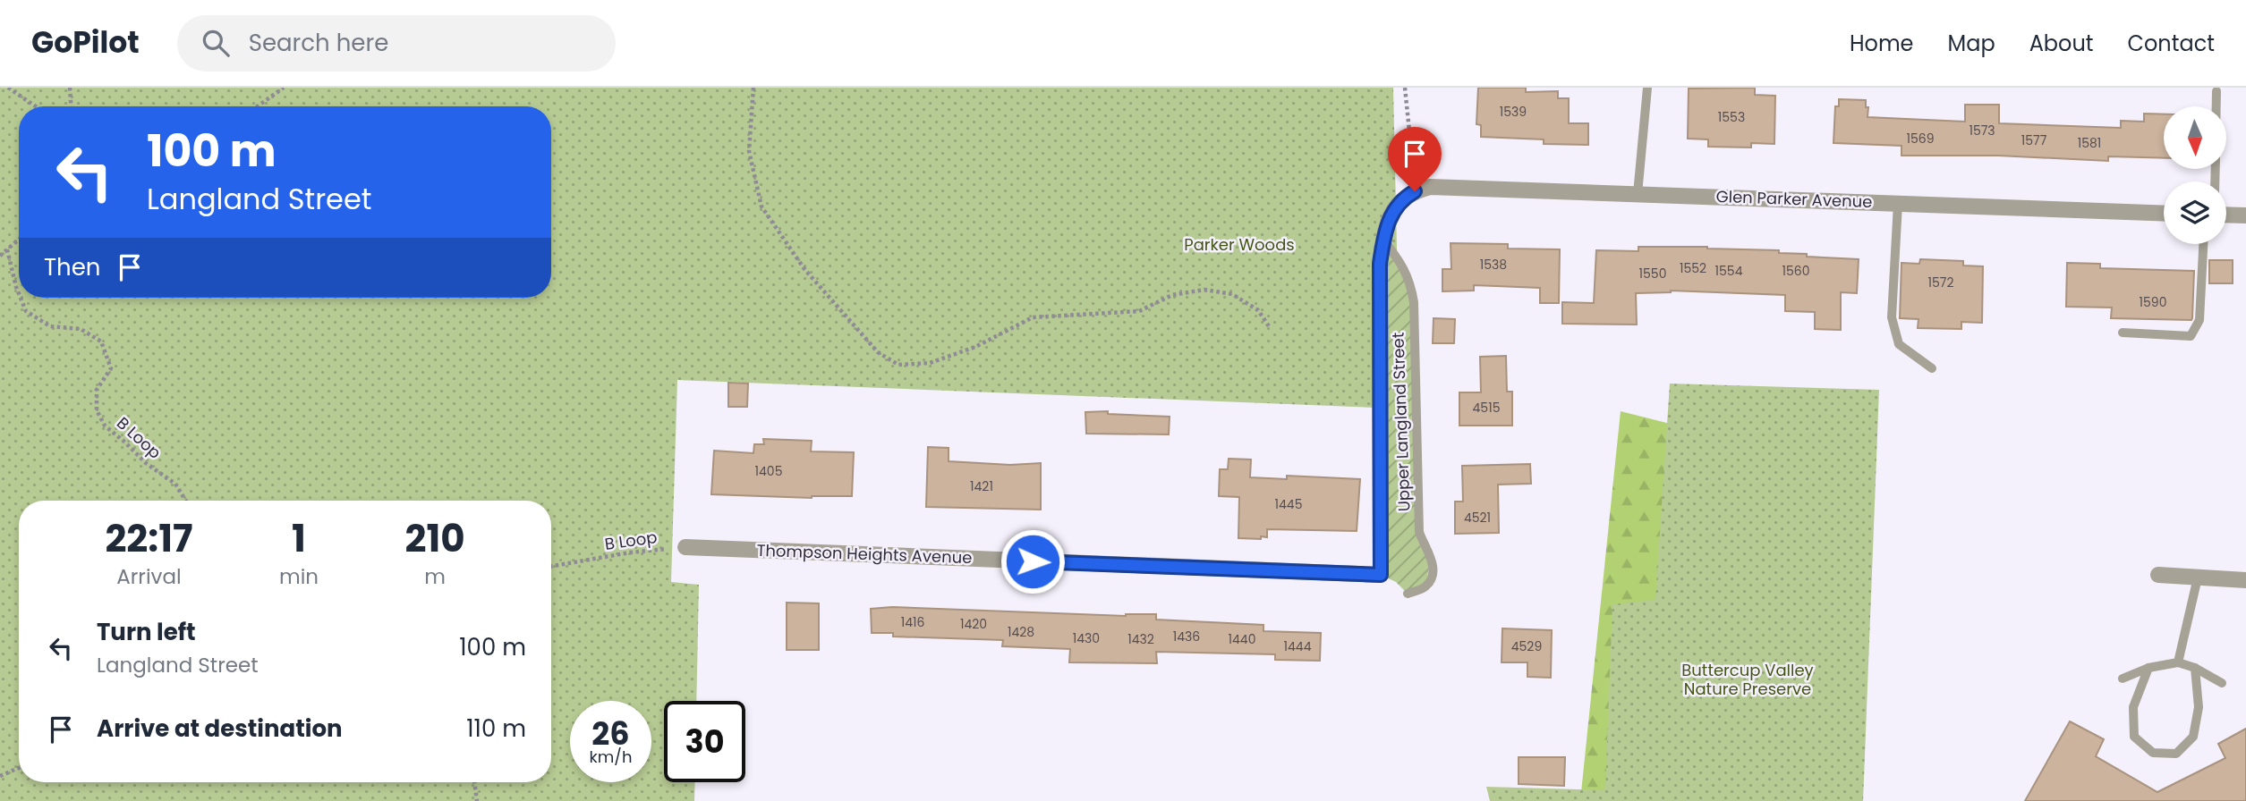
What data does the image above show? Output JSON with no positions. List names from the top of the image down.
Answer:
{
  "streets": {
    "street": ["Glen Parker Avenue", "Thompson Heights Avenue"],
    "lane": ["Upper Langland Street"],
    "path": ["B Loop"]
  },
  "crossings": [
    ["Upper Langland Street", "Thompson Heights Avenue"],
    ["B Loop", "Thompson Heights Avenue"]
  ],
  "parks": ["Parker Woods", "Buttercup Valley Nature Preserve"],
  "house_numbers": [
    "1539",
    "1553",
    "1573",
    "1569",
    "1577",
    "1581",
    "1538",
    "1552",
    "1554",
    "1560",
    "1550",
    "1572",
    "1590",
    "4515",
    "1405",
    "1421",
    "1445",
    "4521",
    "1416",
    "1420",
    "1428",
    "1436",
    "1430",
    "1432",
    "1440",
    "1444",
    "4529"
  ],
  "north": "bottom",
  "page": {
    "header": "GoPilot",
    "search": "Search here",
    "nav": [
      "Home",
      "Map",
      "About",
      "Contact"
    ],
    "turn": ["100 m", "Langland Street"],
    "then": "Then",
    "eta": [
      "22:17",
      "Arrival",
      "1",
      "min",
      "210",
      "m"
    ],
    "list": [
      {
        "name": "Turn left",
        "note": "Langland Street",
        "value": "100 m"
      },
      {
        "name": "Arrive at destination",
        "value": "110 m"
      }
    ],
    "speed": "26 km/h",
    "limit": "30"
  }
}
